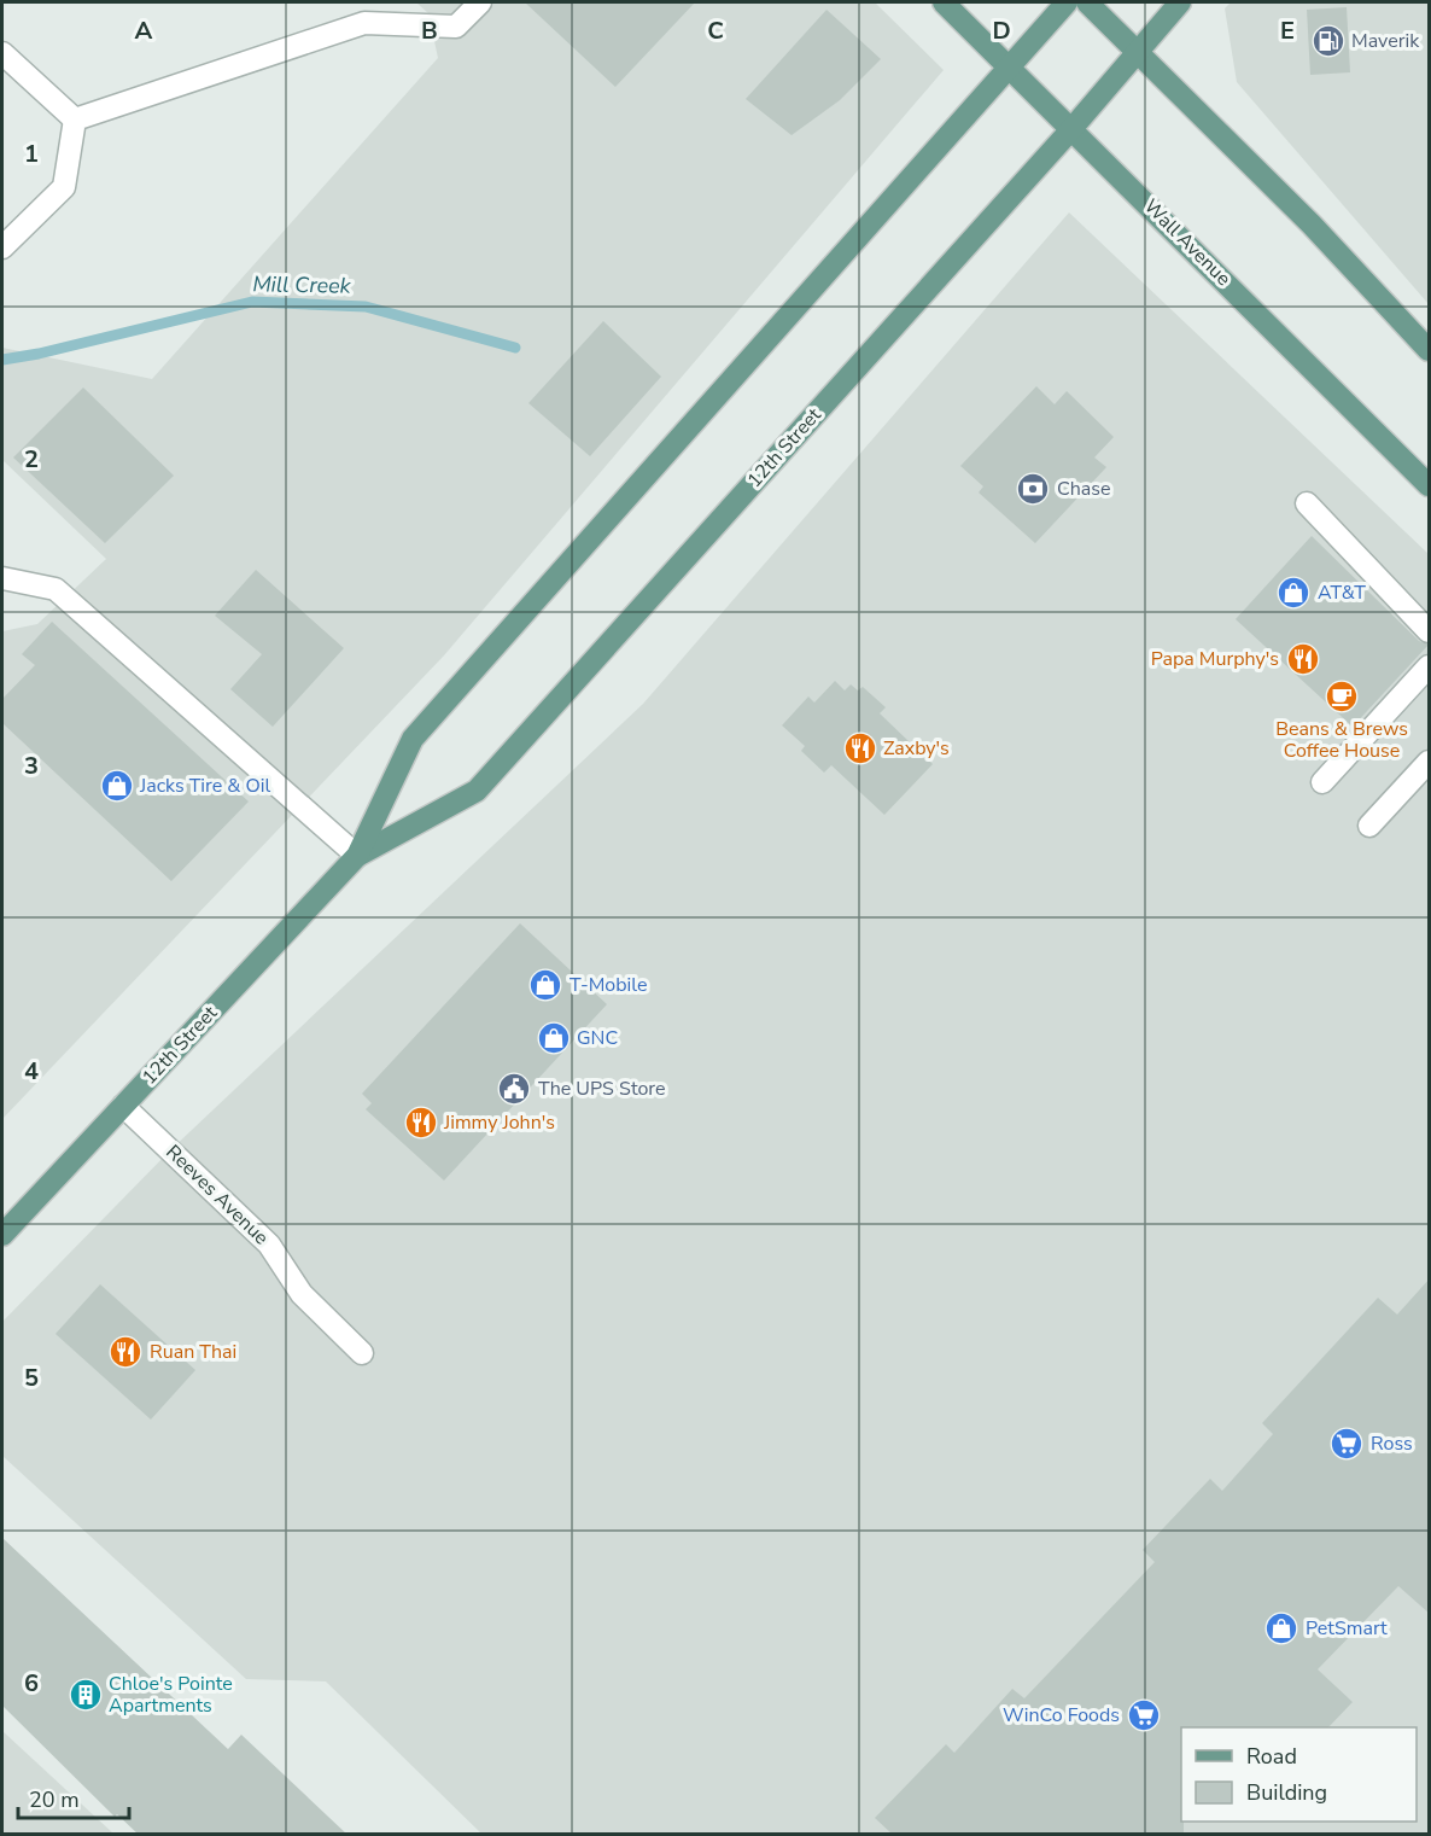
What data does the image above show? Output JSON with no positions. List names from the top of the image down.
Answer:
{
  "streets": {
    "main road": ["Wall Avenue", "12th Street"],
    "street": ["Reeves Avenue"]
  },
  "crossings": [
    ["Wall Avenue", "12th Street"],
    ["12th Street", "Reeves Avenue"]
  ],
  "water": ["Mill Creek"],
  "places": {
    "fuel station": ["Maverik"],
    "bank": ["Chase"],
    "shop": [
      "AT&T",
      "Jacks Tire & Oil",
      "T-Mobile",
      "GNC",
      "PetSmart"
    ],
    "restaurant": [
      "Papa Murphy's",
      "Zaxby's",
      "Jimmy John's",
      "Ruan Thai"
    ],
    "cafe": ["Beans & Brews Coffee House"],
    "public building": ["The UPS Store"],
    "supermarket": ["Ross", "WinCo Foods"],
    "building": ["Chloe's Pointe Apartments"]
  },
  "legend": ["Road", "Building"],
  "scale_bar": "20 m",
  "grid": {
    "columns": [
      "A",
      "B",
      "C",
      "D",
      "E"
    ],
    "rows": [
      "1",
      "2",
      "3",
      "4",
      "5",
      "6"
    ]
  }
}
